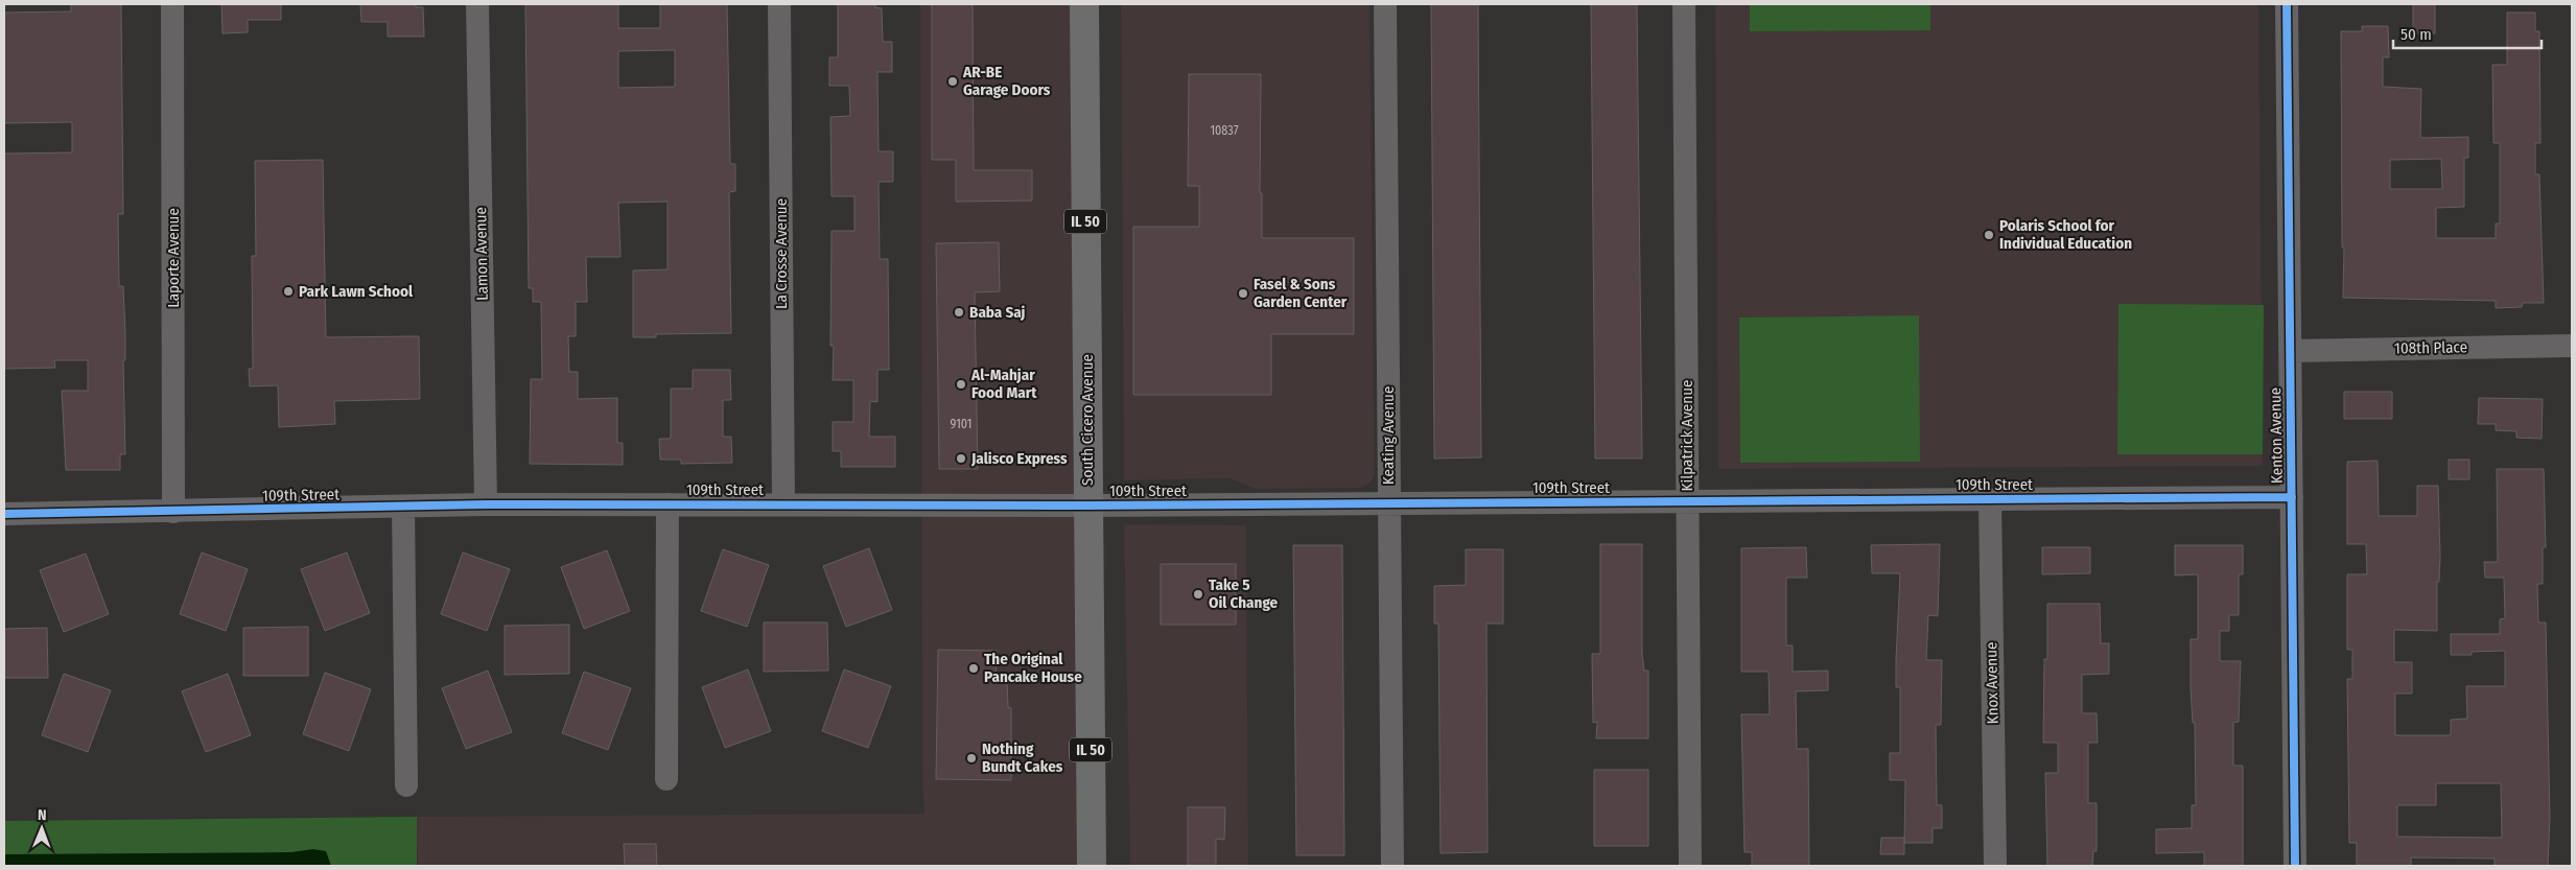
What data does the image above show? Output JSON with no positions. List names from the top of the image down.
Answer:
{
  "streets": {
    "main road": ["IL 50", "South Cicero Avenue"],
    "street": [
      "Lamon Avenue",
      "La Crosse Avenue",
      "Laporte Avenue",
      "108th Place",
      "Keating Avenue",
      "Kilpatrick Avenue",
      "Kenton Avenue",
      "109th Street",
      "Knox Avenue"
    ]
  },
  "crossings": [
    ["Lamon Avenue", "109th Street"],
    ["La Crosse Avenue", "109th Street"],
    ["Laporte Avenue", "109th Street"],
    ["108th Place", "Kenton Avenue"],
    ["South Cicero Avenue", "109th Street"],
    ["Keating Avenue", "109th Street"],
    ["Kilpatrick Avenue", "109th Street"],
    ["Kenton Avenue", "109th Street"],
    ["109th Street", "Knox Avenue"]
  ],
  "places": [
    "AR-BE Garage Doors",
    "Polaris School for Individual Education",
    "Park Lawn School",
    "Fasel & Sons Garden Center",
    "Baba Saj",
    "Al-Mahjar Food Mart",
    "Jalisco Express",
    "Take 5 Oil Change",
    "The Original Pancake House",
    "Nothing Bundt Cakes"
  ],
  "house_numbers": ["10837", "9101"],
  "scale_bar": "50 m",
  "north": "top"
}
